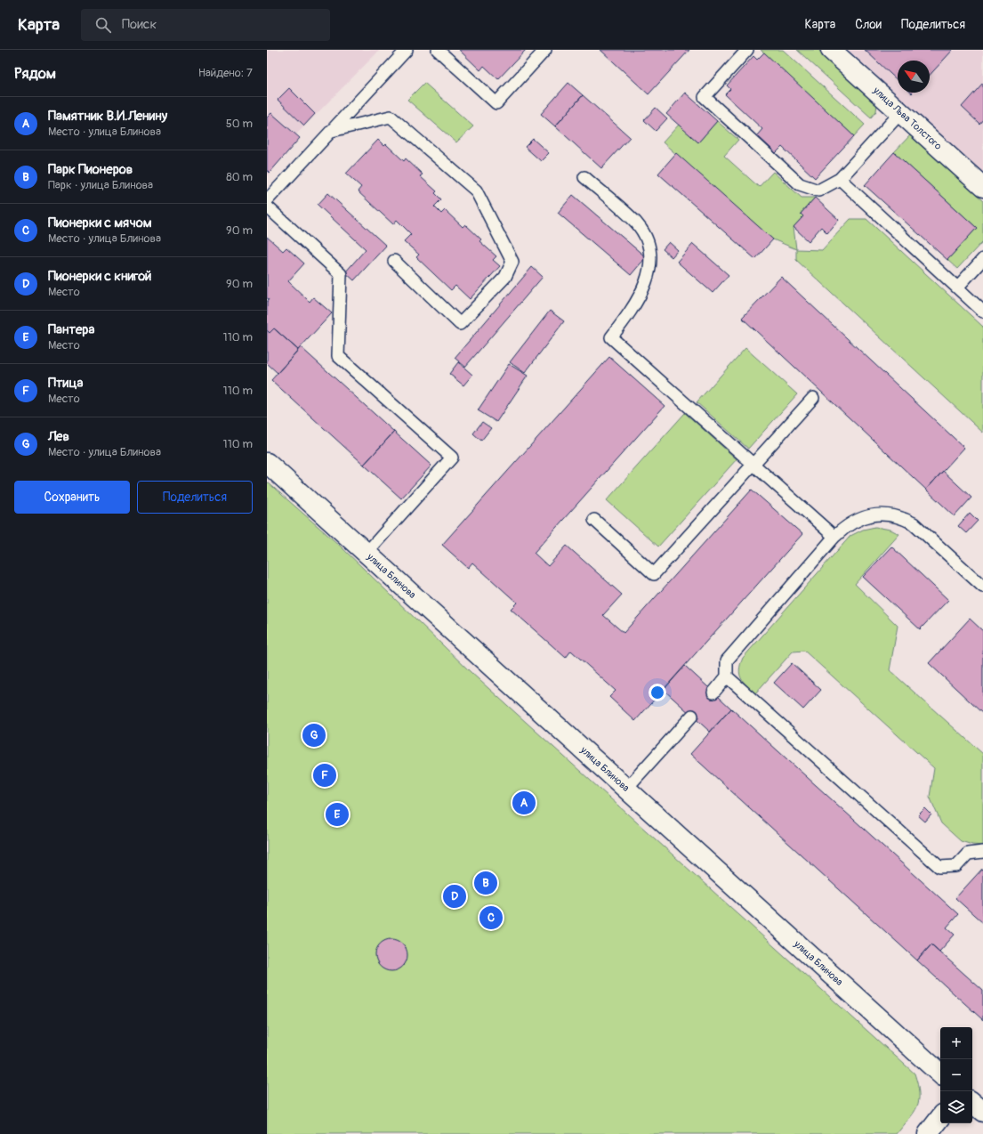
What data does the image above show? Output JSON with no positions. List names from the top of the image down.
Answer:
{
  "streets": {
    "street": ["улица Льва Толстого", "улица Блинова"]
  },
  "north": "top left",
  "page": {
    "header": "Карта",
    "search": "Поиск",
    "nav": ["Карта", "Слои", "Поделиться"],
    "heading": ["Рядом", "Найдено: 7"],
    "list": [
      {
        "mark": "A",
        "name": "Памятник В.И.Ленину",
        "note": "Место · улица Блинова",
        "value": "50 m"
      },
      {
        "mark": "B",
        "name": "Парк Пионеров",
        "note": "Парк · улица Блинова",
        "value": "80 m"
      },
      {
        "mark": "C",
        "name": "Пионерки с мячом",
        "note": "Место · улица Блинова",
        "value": "90 m"
      },
      {
        "mark": "D",
        "name": "Пионерки с книгой",
        "note": "Место",
        "value": "90 m"
      },
      {
        "mark": "E",
        "name": "Пантера",
        "note": "Место",
        "value": "110 m"
      },
      {
        "mark": "F",
        "name": "Птица",
        "note": "Место",
        "value": "110 m"
      },
      {
        "mark": "G",
        "name": "Лев",
        "note": "Место · улица Блинова",
        "value": "110 m"
      }
    ],
    "buttons": ["Сохранить", "Поделиться"],
    "pins": [
      "G",
      "F",
      "A",
      "E",
      "B",
      "D",
      "C"
    ],
    "map_buttons": ["+", "−"]
  }
}
